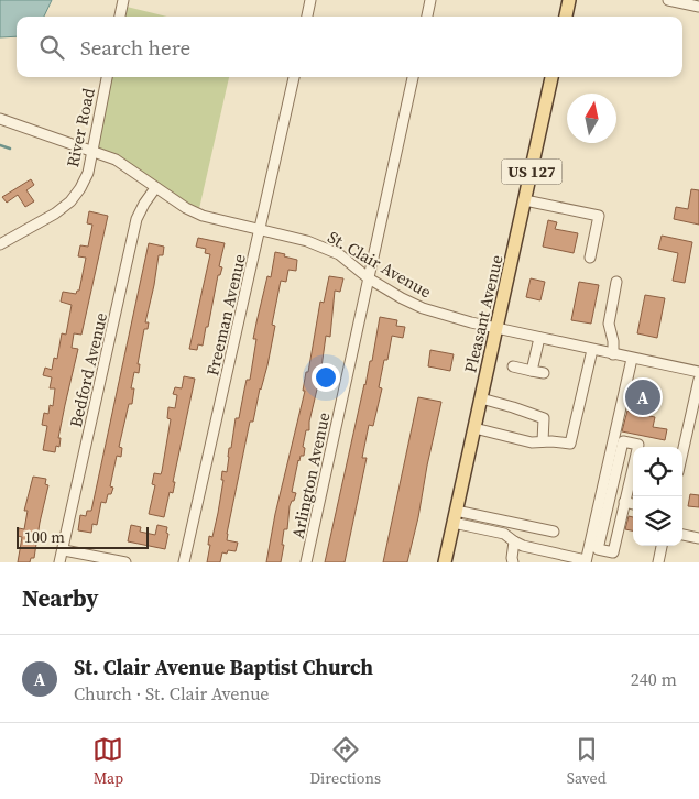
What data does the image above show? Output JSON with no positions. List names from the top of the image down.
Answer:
{
  "streets": {
    "main road": ["US 127", "Pleasant Avenue"],
    "street": [
      "River Road",
      "St. Clair Avenue",
      "Freeman Avenue",
      "Bedford Avenue",
      "Arlington Avenue"
    ]
  },
  "crossings": [
    ["River Road", "St. Clair Avenue"],
    ["St. Clair Avenue", "Pleasant Avenue"],
    ["St. Clair Avenue", "Freeman Avenue"],
    ["St. Clair Avenue", "Bedford Avenue"],
    ["St. Clair Avenue", "Arlington Avenue"]
  ],
  "scale_bar": "100 m",
  "north": "top",
  "page": {
    "search": "Search here",
    "pins": "A",
    "scale": "100 m",
    "heading": "Nearby",
    "list": [
      {
        "mark": "A",
        "name": "St. Clair Avenue Baptist Church",
        "note": "Church · St. Clair Avenue",
        "value": "240 m"
      }
    ],
    "nav": ["Map", "Directions", "Saved"]
  }
}
